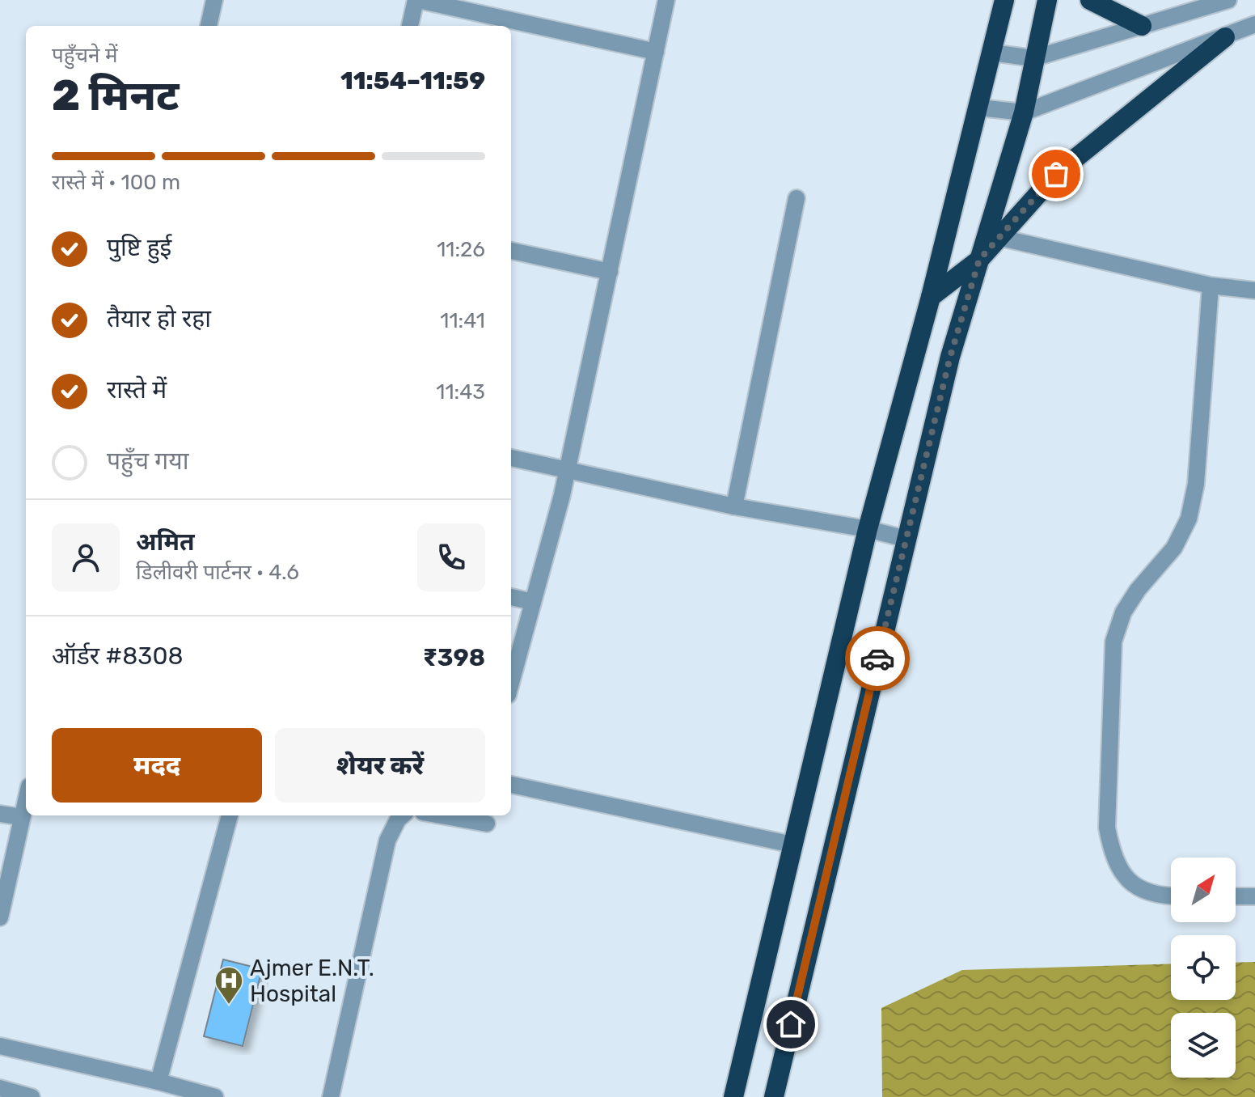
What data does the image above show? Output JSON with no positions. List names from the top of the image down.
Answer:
{
  "places": {
    "hospital": ["Ajmer E.N.T. Hospital"]
  },
  "north": "top right",
  "page": {
    "heading": ["2 मिनट", "पहुँचने में", "11:54–11:59"],
    "panel": [
      "अमित",
      "डिलीवरी पार्टनर · 4.6",
      "ऑर्डर #8308",
      "₹398"
    ],
    "bar": "रास्ते में · 100 m",
    "list": [
      ["पुष्टि हुई", "11:26"],
      ["तैयार हो रहा", "11:41"],
      ["रास्ते में", "11:43"],
      "पहुँच गया"
    ],
    "buttons": ["मदद", "शेयर करें"]
  }
}
